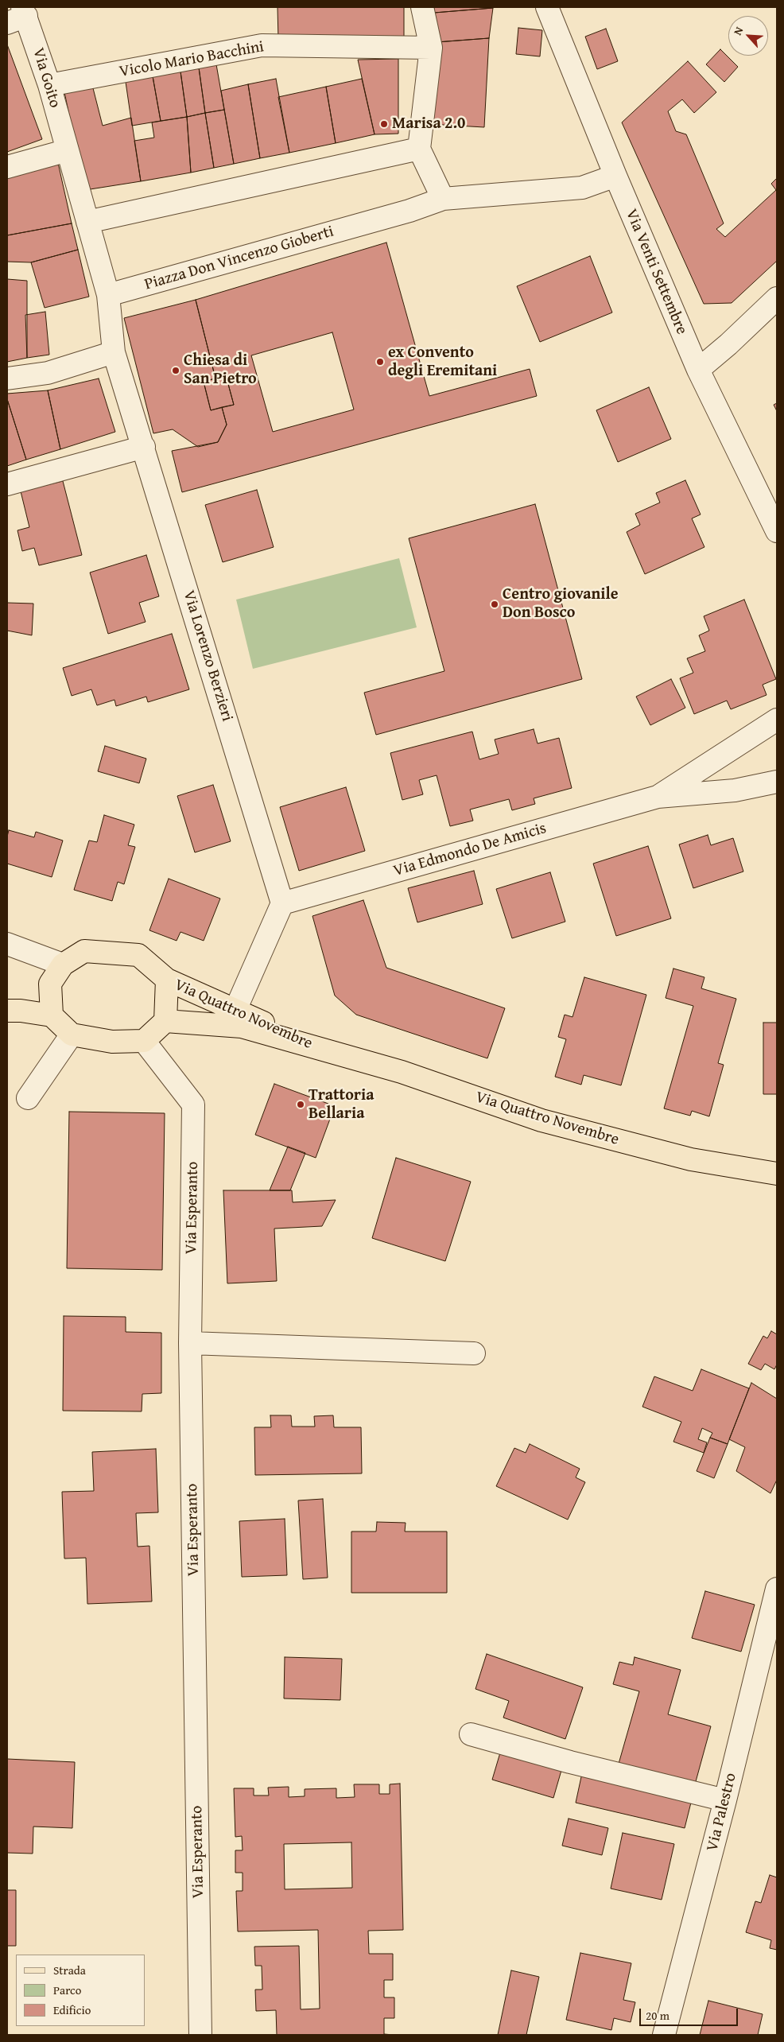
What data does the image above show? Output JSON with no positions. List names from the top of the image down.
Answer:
{
  "streets": {
    "main road": ["Via Quattro Novembre"],
    "street": [
      "Vicolo Mario Bacchini",
      "Via Goito",
      "Piazza Don Vincenzo Gioberti",
      "Via Venti Settembre",
      "Via Lorenzo Berzieri",
      "Via Edmondo De Amicis",
      "Via Esperanto",
      "Via Palestro"
    ]
  },
  "crossings": [
    ["Vicolo Mario Bacchini", "Via Goito"],
    ["Piazza Don Vincenzo Gioberti", "Via Venti Settembre"],
    ["Piazza Don Vincenzo Gioberti", "Via Lorenzo Berzieri"],
    ["Via Lorenzo Berzieri", "Via Edmondo De Amicis"],
    ["Via Quattro Novembre", "Via Esperanto"]
  ],
  "places": [
    "Marisa 2.0",
    "ex Convento degli Eremitani",
    "Chiesa di San Pietro",
    "Centro giovanile Don Bosco",
    "Trattoria Bellaria"
  ],
  "legend": ["Strada", "Parco", "Edificio"],
  "scale_bar": "20 m",
  "north": "top left"
}
